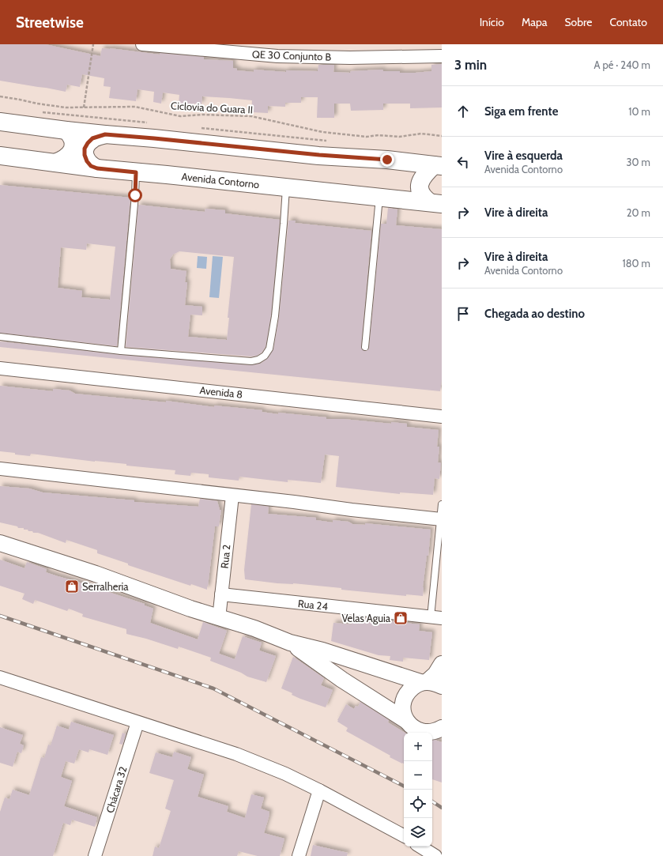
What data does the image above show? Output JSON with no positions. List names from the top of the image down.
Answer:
{
  "streets": {
    "main road": ["Avenida Contorno"],
    "street": [
      "QE 30 Conjunto B",
      "Avenida 8",
      "Rua 2",
      "Rua 24",
      "Chácara 32"
    ],
    "path": ["Ciclovia do Guara II"]
  },
  "crossings": [
    ["Rua 2", "Rua 24"]
  ],
  "places": {
    "shop": ["Serralheria", "Velas Aguia"]
  },
  "page": {
    "header": "Streetwise",
    "nav": [
      "Início",
      "Mapa",
      "Sobre",
      "Contato"
    ],
    "heading": ["3 min", "A pé · 240 m"],
    "list": [
      ["Siga em frente", "10 m"],
      ["Vire à esquerda", "Avenida Contorno", "30 m"],
      ["Vire à direita", "20 m"],
      ["Vire à direita", "Avenida Contorno", "180 m"],
      "Chegada ao destino"
    ],
    "map_buttons": ["+", "−"]
  }
}
